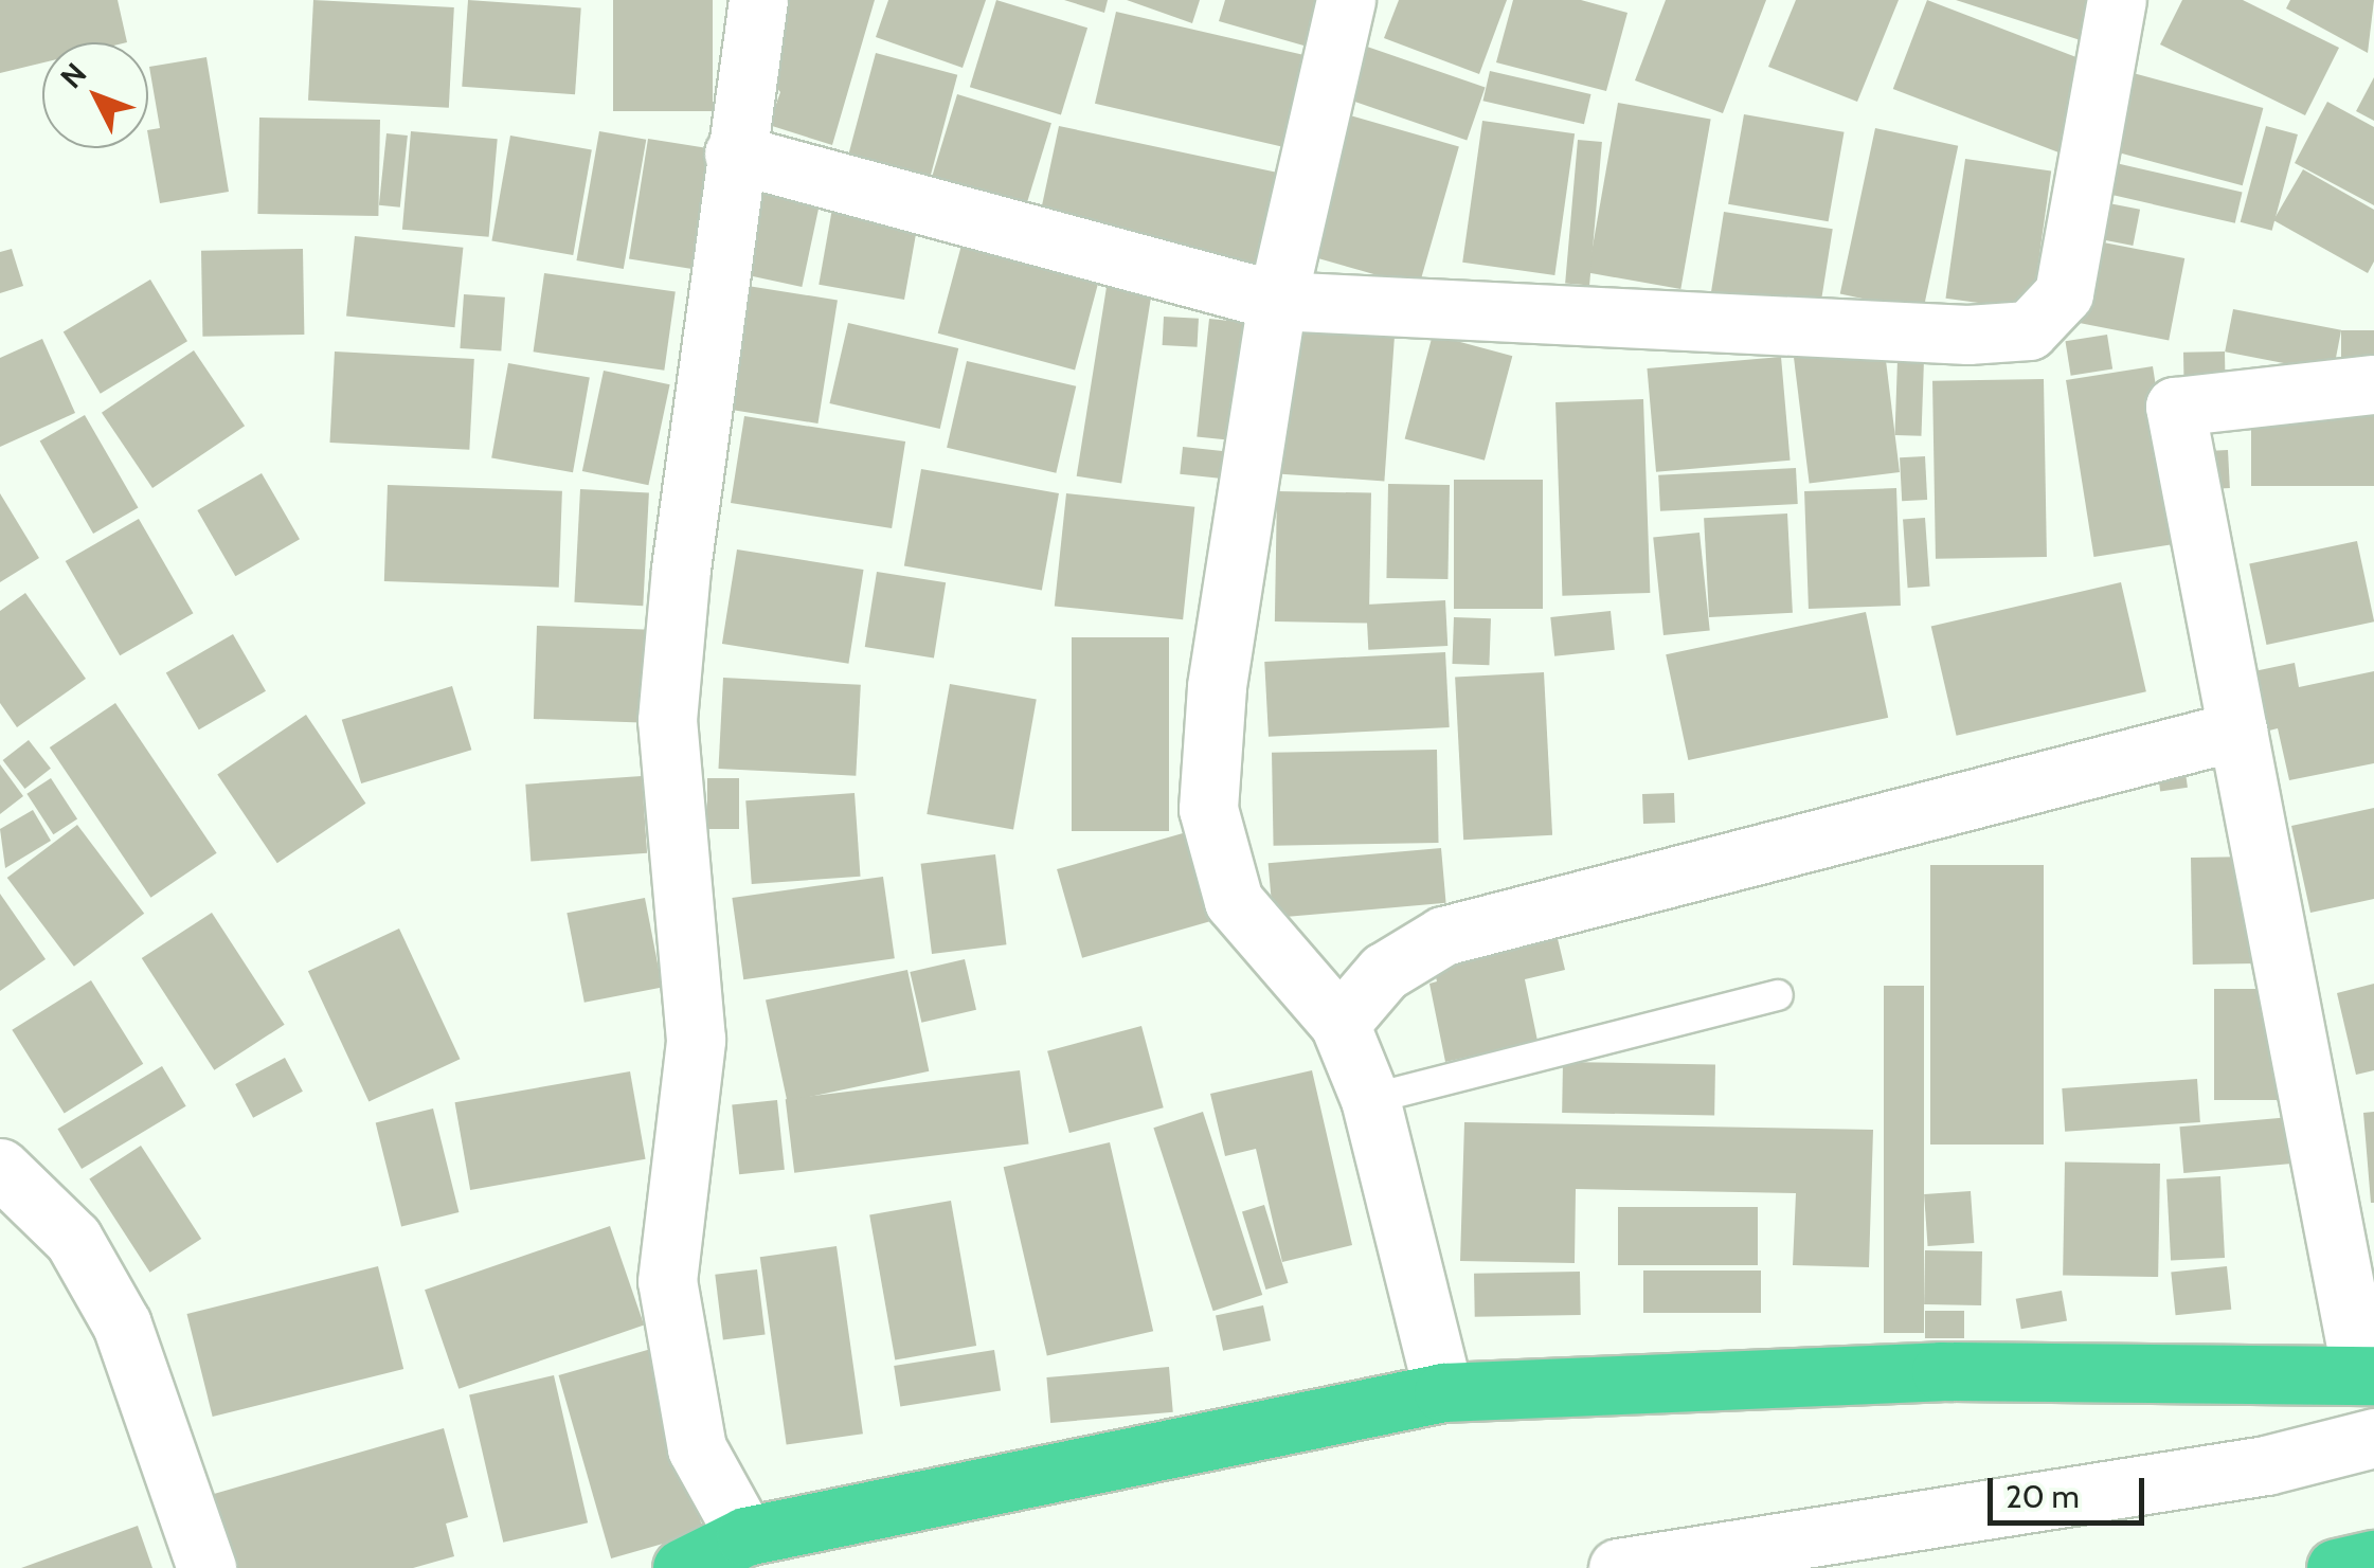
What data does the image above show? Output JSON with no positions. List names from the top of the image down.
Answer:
{
  "scale_bar": "20 m",
  "north": "top left"
}
